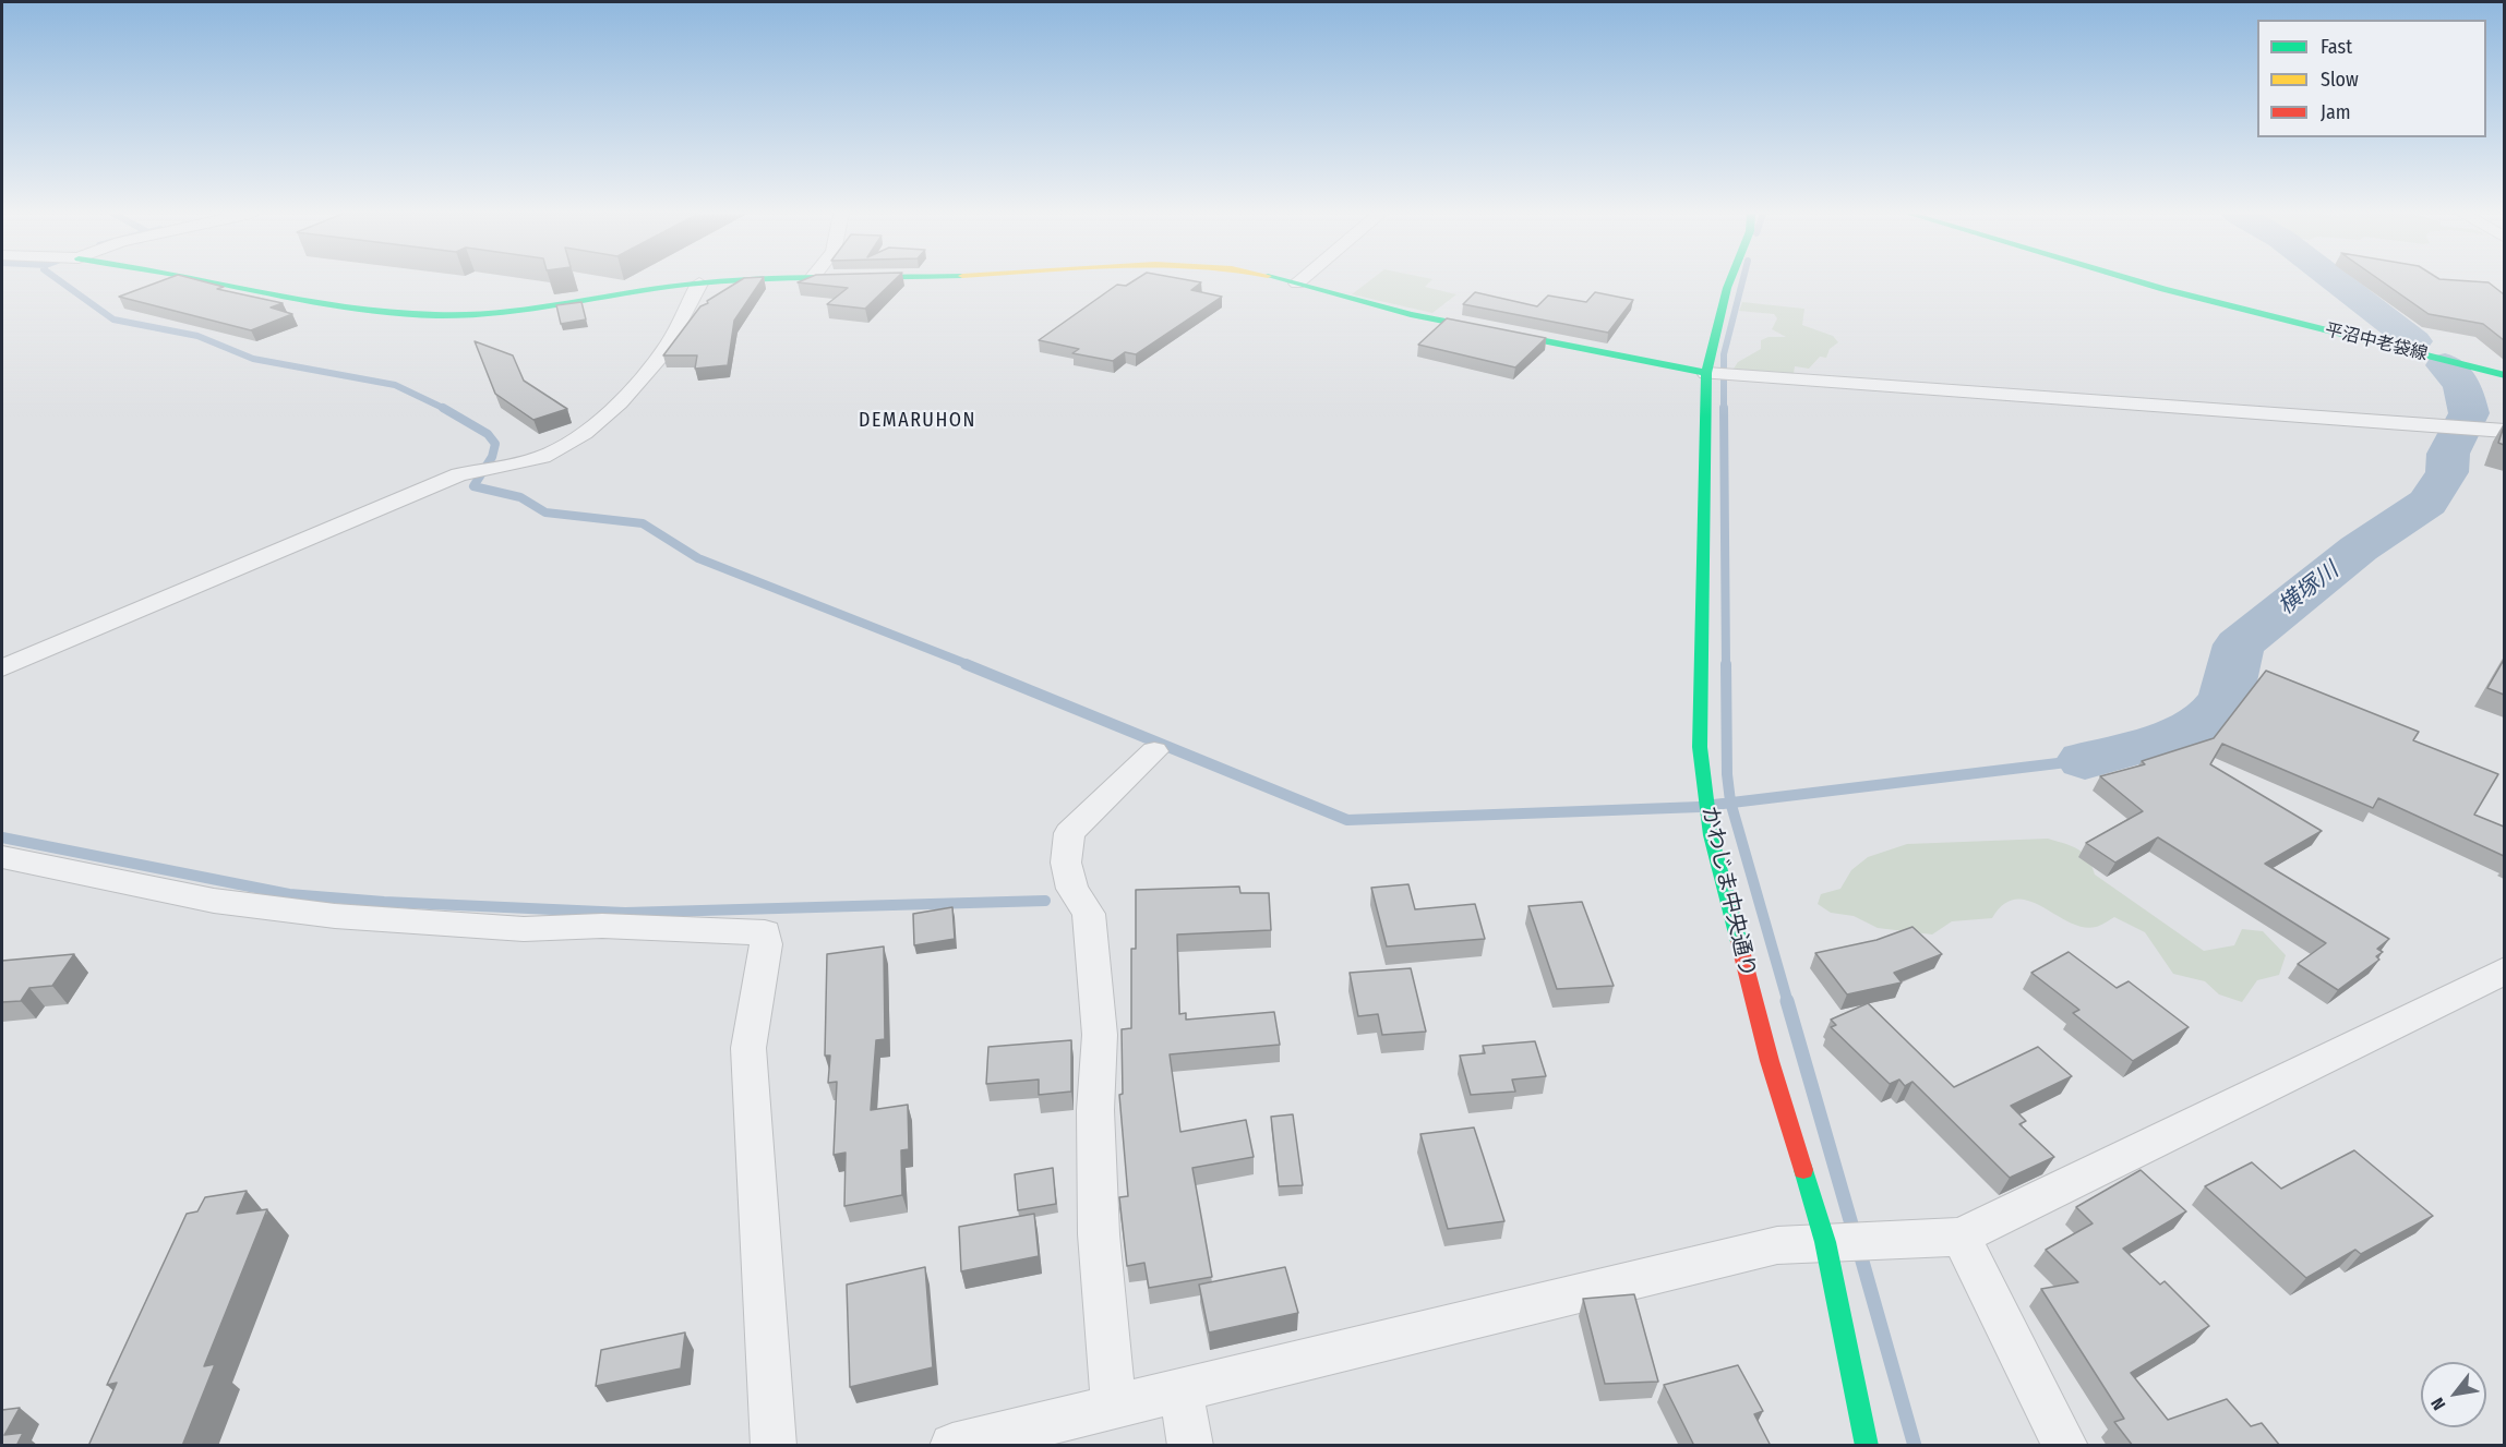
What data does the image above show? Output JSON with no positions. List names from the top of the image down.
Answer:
{
  "streets": {
    "street": ["平沼中老袋線", "かわじま中央通り"]
  },
  "districts": ["DEMARUHON"],
  "water": ["横塚川"],
  "legend": ["Fast", "Slow", "Jam"],
  "north": "bottom left"
}
